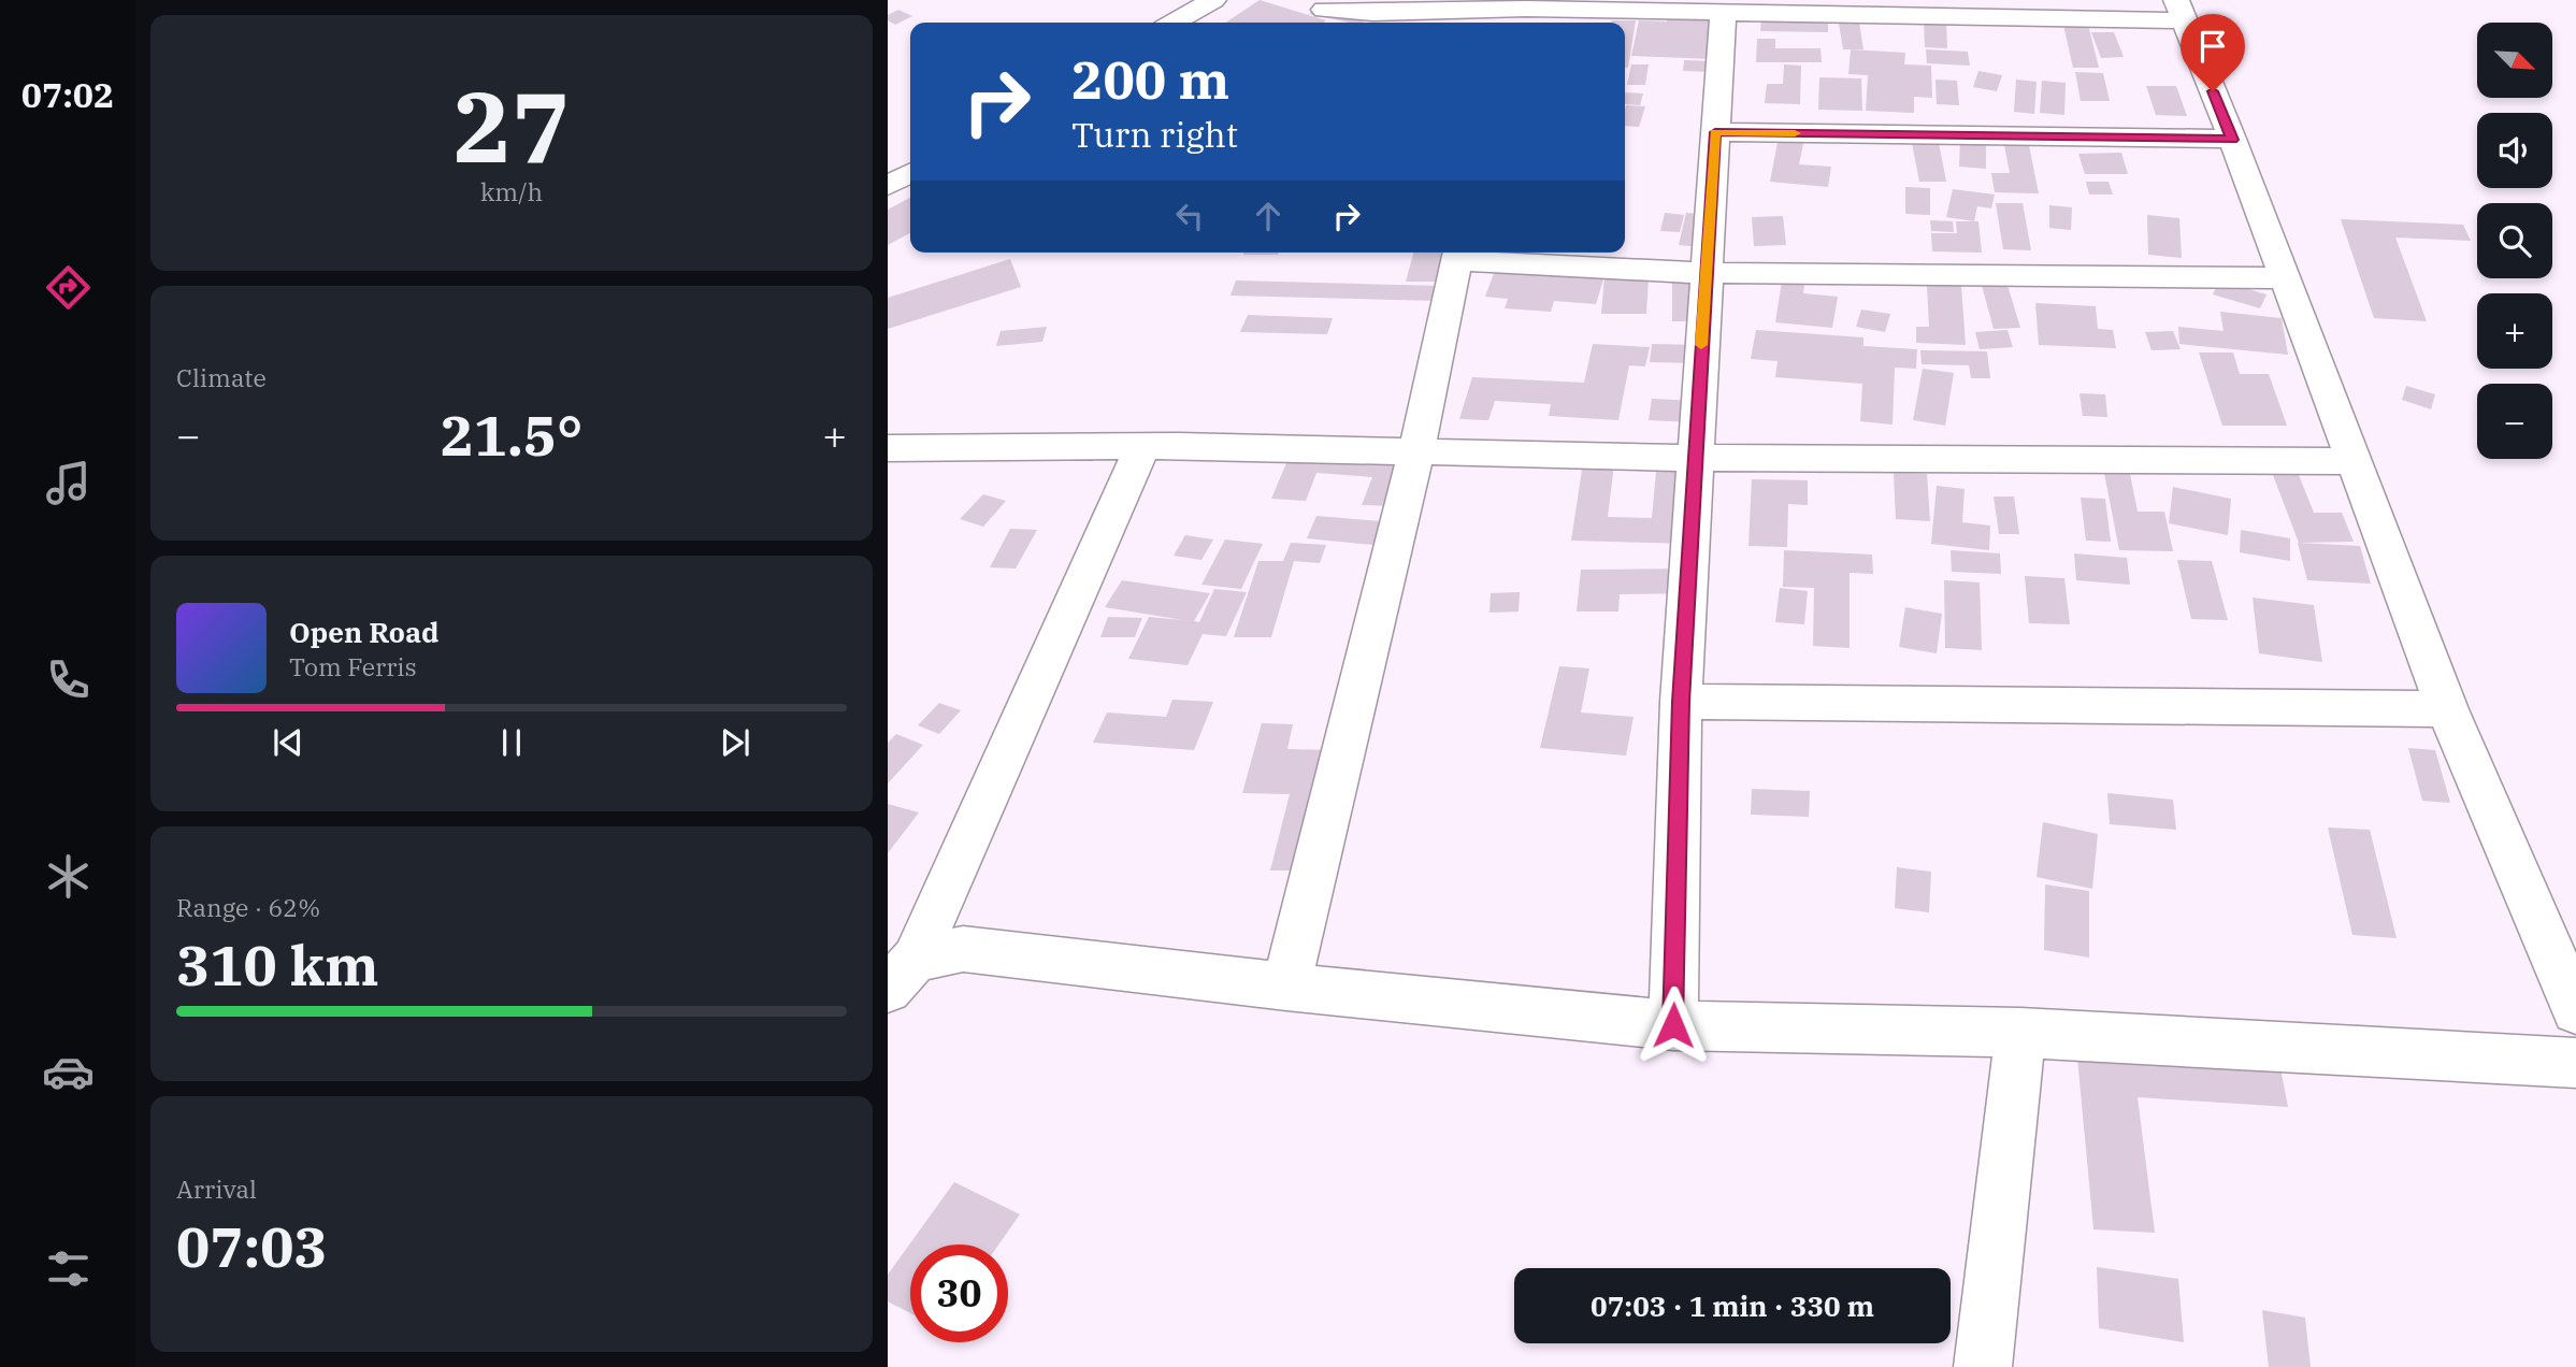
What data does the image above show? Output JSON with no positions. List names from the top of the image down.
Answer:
{
  "north": "bottom right",
  "page": {
    "tabs": "07:02",
    "tile": [
      ["27", "km/h"],
      "Climate",
      ["Range · 62%", "310 km"],
      ["Arrival", "07:03"]
    ],
    "map_buttons": ["+", "−"],
    "turn": ["200 m", "Turn right"],
    "heat": ["−", "21.5°", "+"],
    "song": ["Open Road", "Tom Ferris"],
    "limit": "30",
    "trip": "07:03 · 1 min · 330 m"
  }
}
